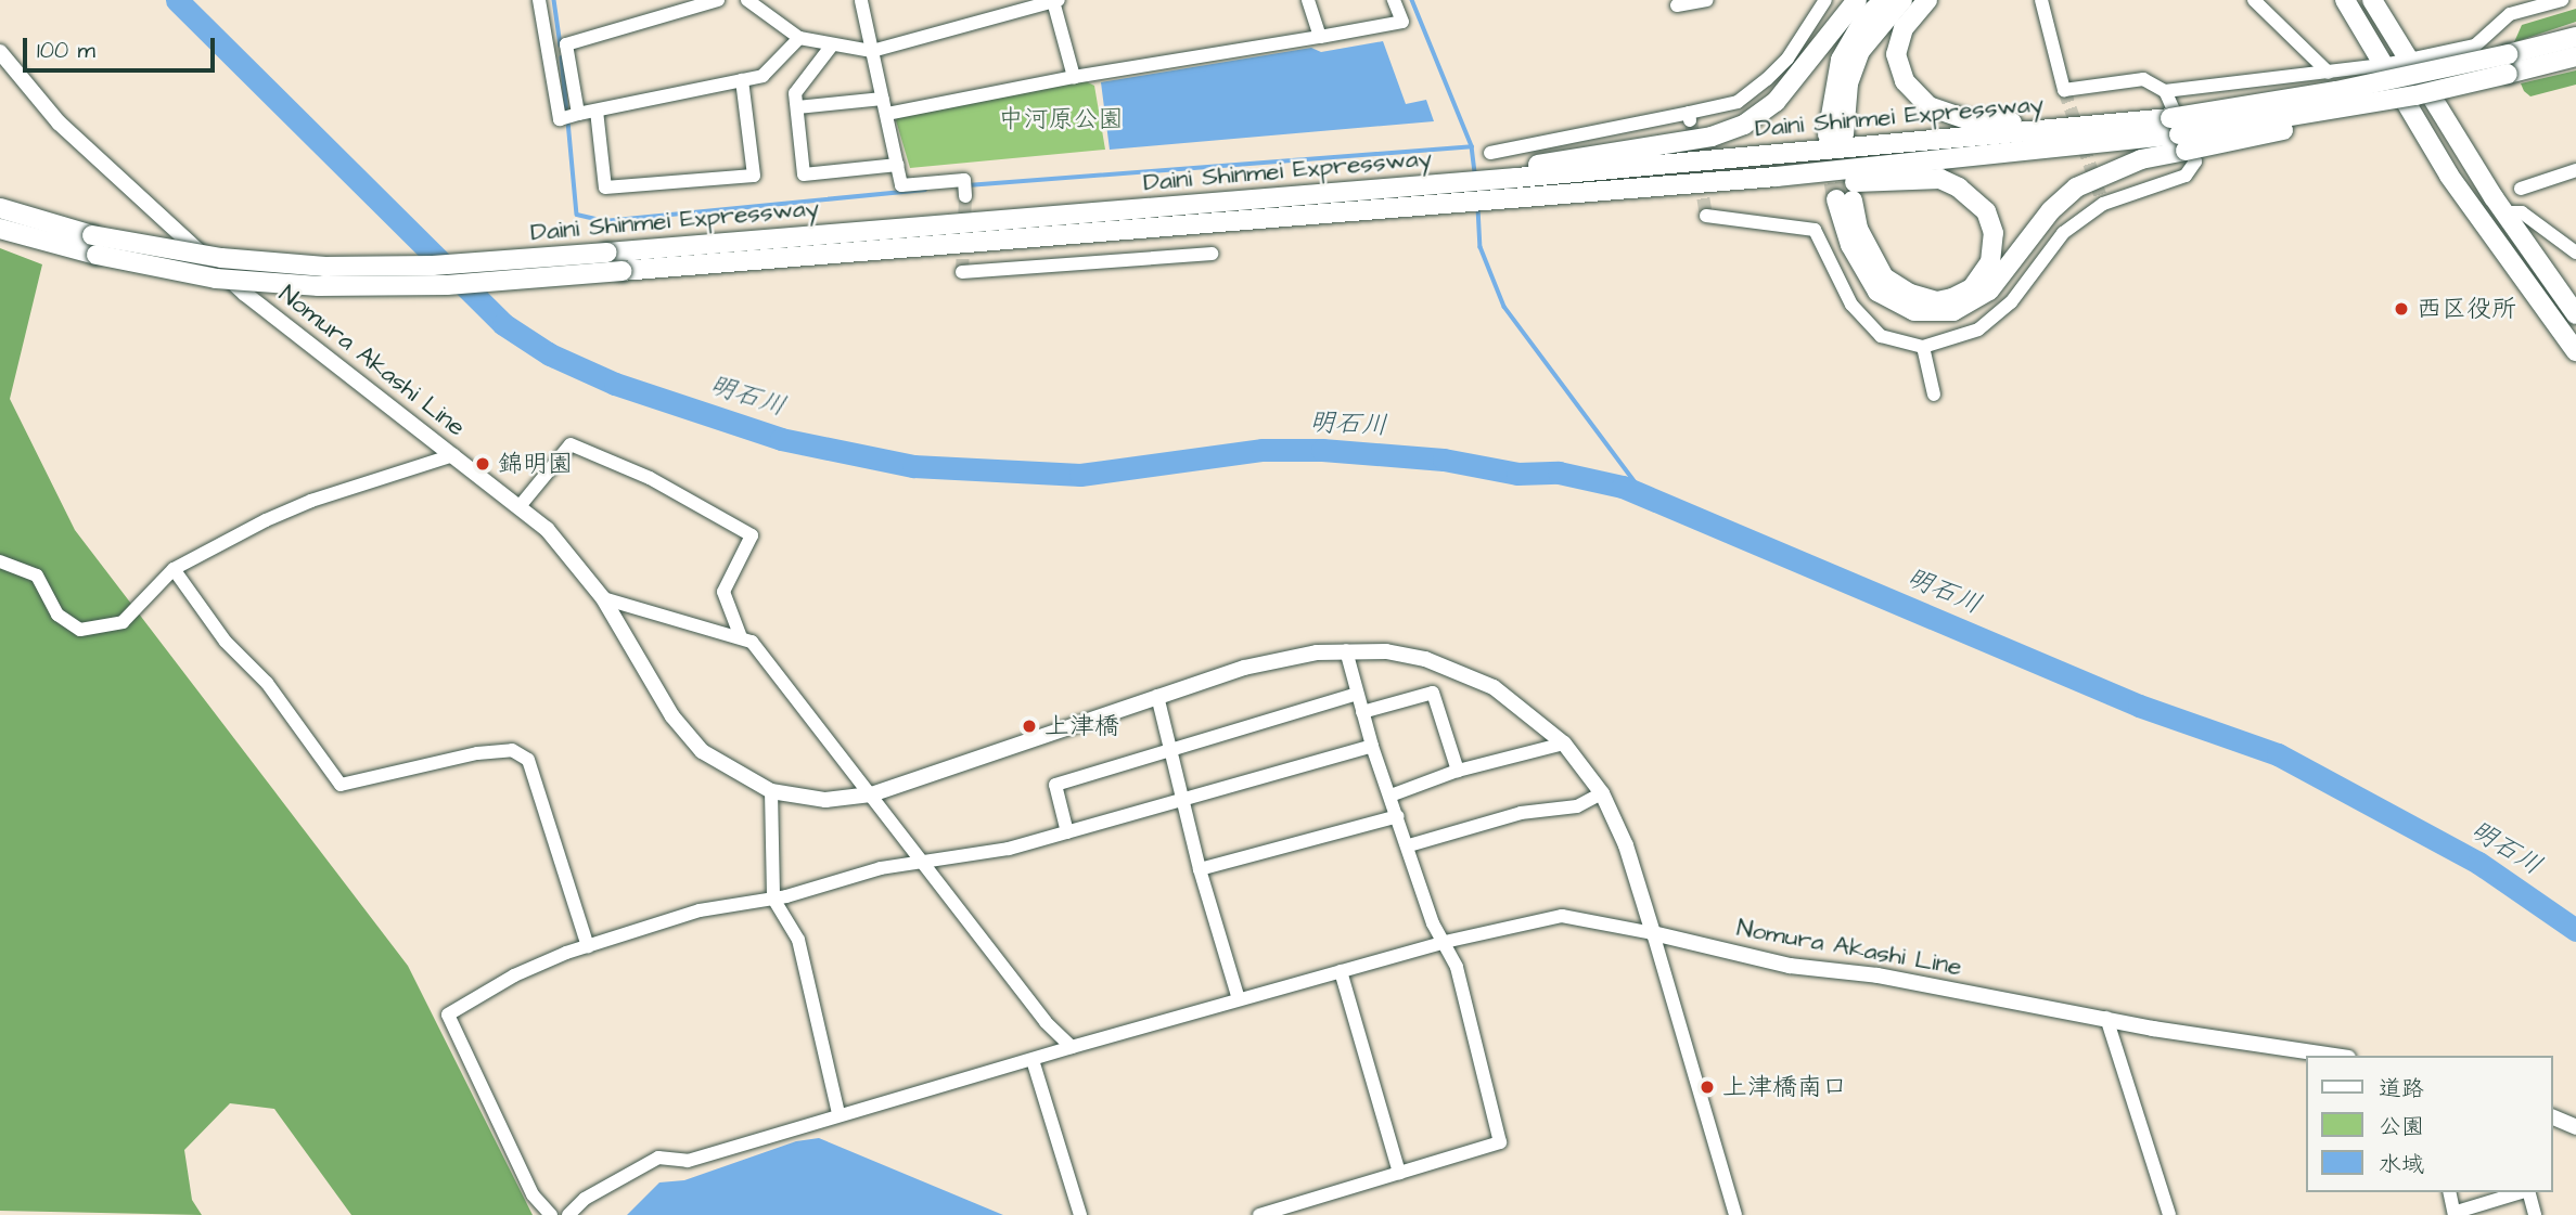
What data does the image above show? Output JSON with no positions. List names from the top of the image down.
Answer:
{
  "streets": {
    "highway": ["Daini Shinmei Expressway"],
    "main road": ["Nomura Akashi Line"]
  },
  "water": ["明石川"],
  "parks": ["中河原公園"],
  "places": [
    "西区役所",
    "錦明園",
    "上津橋",
    "上津橋南口"
  ],
  "legend": ["道路", "公園", "水域"],
  "scale_bar": "100 m"
}
